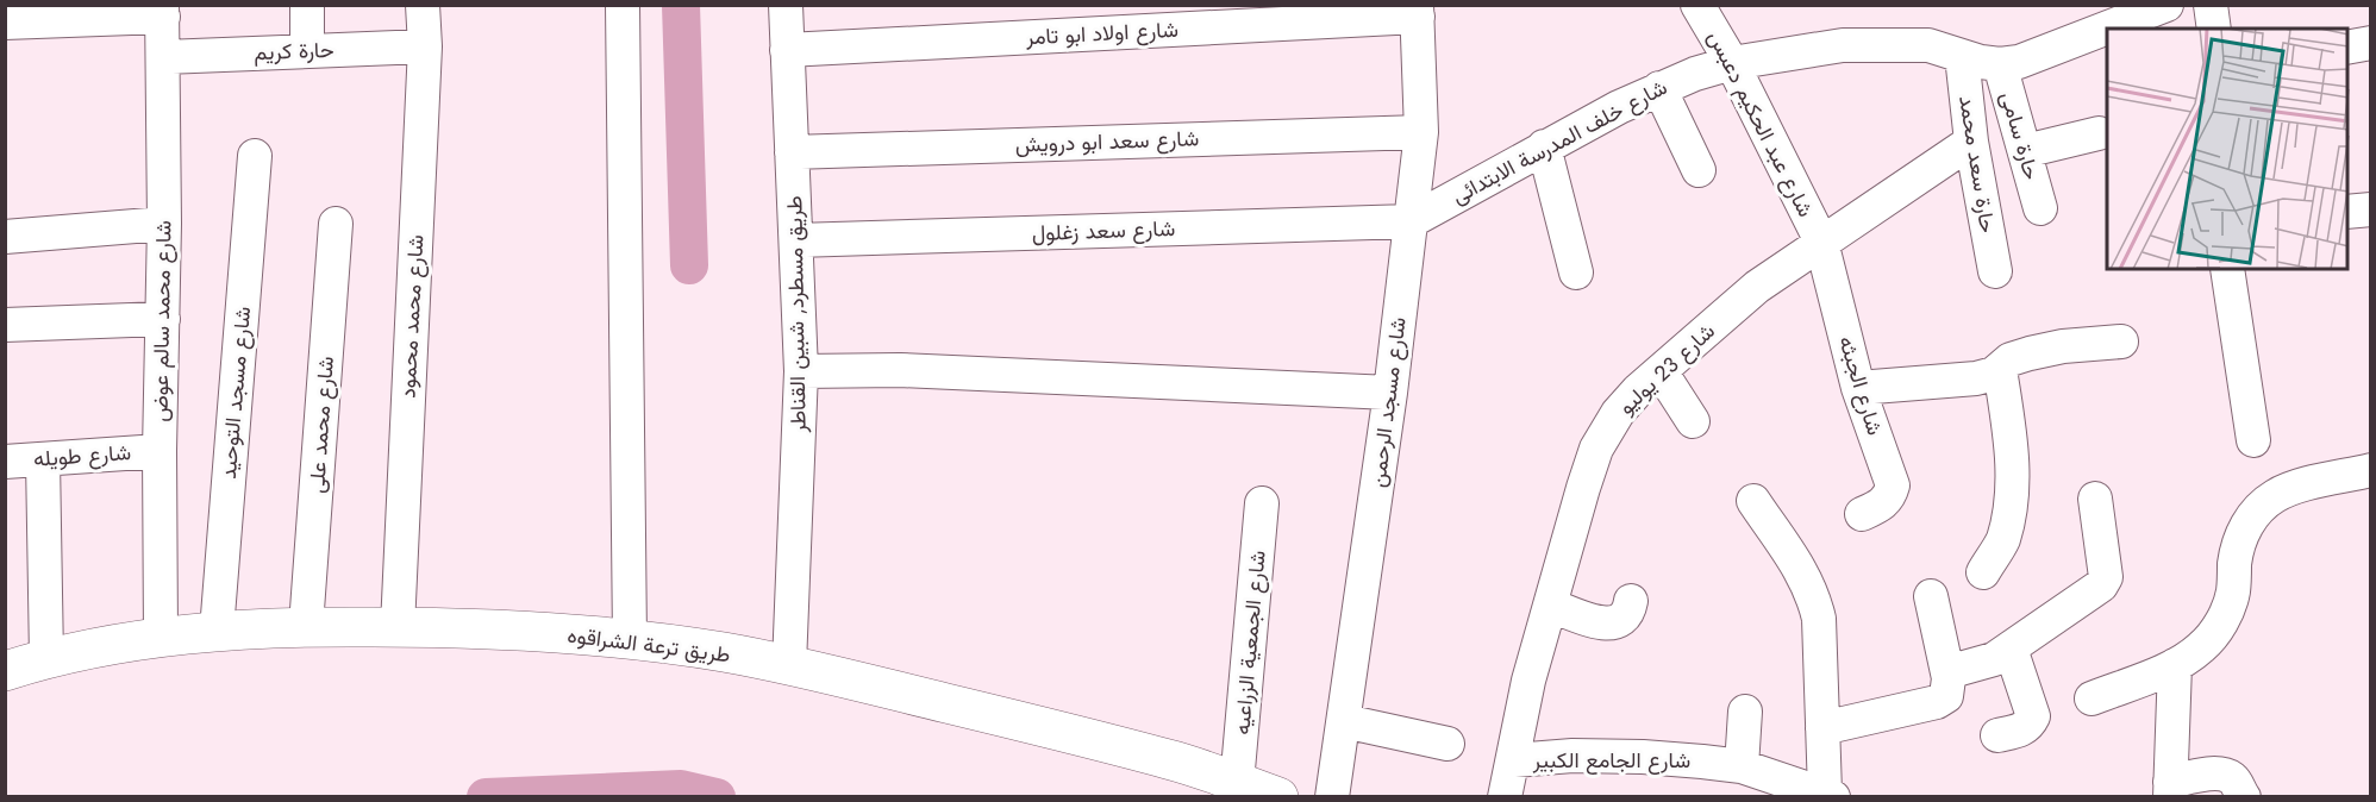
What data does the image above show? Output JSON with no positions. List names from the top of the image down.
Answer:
{
  "streets": {
    "street": [
      "شارع اولاد ابو تامر",
      "حارة كريم",
      "شارع عبد الحكيم دعبس",
      "حارة سامى",
      "شارع سعد ابو درويش",
      "شارع خلف المدرسة الابتدائى",
      "حارة سعد محمد",
      "شارع سعد زغلول",
      "طريق مسطرد, شبين القناطر",
      "شارع محمد محمود",
      "شارع محمد سالم عوض",
      "شارع 23 يوليو",
      "شارع الجبثه",
      "شارع مسجد التوحيد",
      "شارع مسجد الرحمن",
      "شارع محمد على",
      "شارع طويله",
      "شارع الجمعية الزراعيه",
      "طريق ترعة الشراقوه",
      "شارع الجامع الكبير"
    ]
  },
  "crossings": [
    ["شارع اولاد ابو تامر", "طريق مسطرد, شبين القناطر"],
    ["شارع اولاد ابو تامر", "شارع مسجد الرحمن"],
    ["حارة كريم", "شارع محمد محمود"],
    ["حارة كريم", "شارع محمد سالم عوض"],
    ["شارع عبد الحكيم دعبس", "شارع خلف المدرسة الابتدائى"],
    ["شارع عبد الحكيم دعبس", "شارع 23 يوليو"],
    ["شارع عبد الحكيم دعبس", "شارع الجبثه"],
    ["حارة سامى", "شارع خلف المدرسة الابتدائى"],
    ["شارع سعد ابو درويش", "طريق مسطرد, شبين القناطر"],
    ["شارع سعد ابو درويش", "شارع مسجد الرحمن"],
    ["شارع خلف المدرسة الابتدائى", "حارة سعد محمد"],
    ["شارع خلف المدرسة الابتدائى", "شارع سعد زغلول"],
    ["شارع خلف المدرسة الابتدائى", "شارع مسجد الرحمن"],
    ["حارة سعد محمد", "شارع 23 يوليو"],
    ["شارع سعد زغلول", "طريق مسطرد, شبين القناطر"],
    ["شارع سعد زغلول", "شارع مسجد الرحمن"],
    ["طريق مسطرد, شبين القناطر", "طريق ترعة الشراقوه"],
    ["شارع محمد محمود", "طريق ترعة الشراقوه"],
    ["شارع محمد سالم عوض", "شارع طويله"],
    ["شارع محمد سالم عوض", "طريق ترعة الشراقوه"],
    ["شارع 23 يوليو", "شارع الجبثه"],
    ["شارع 23 يوليو", "شارع الجامع الكبير"],
    ["شارع مسجد التوحيد", "طريق ترعة الشراقوه"],
    ["شارع محمد على", "طريق ترعة الشراقوه"],
    ["شارع الجمعية الزراعيه", "طريق ترعة الشراقوه"]
  ]
}
